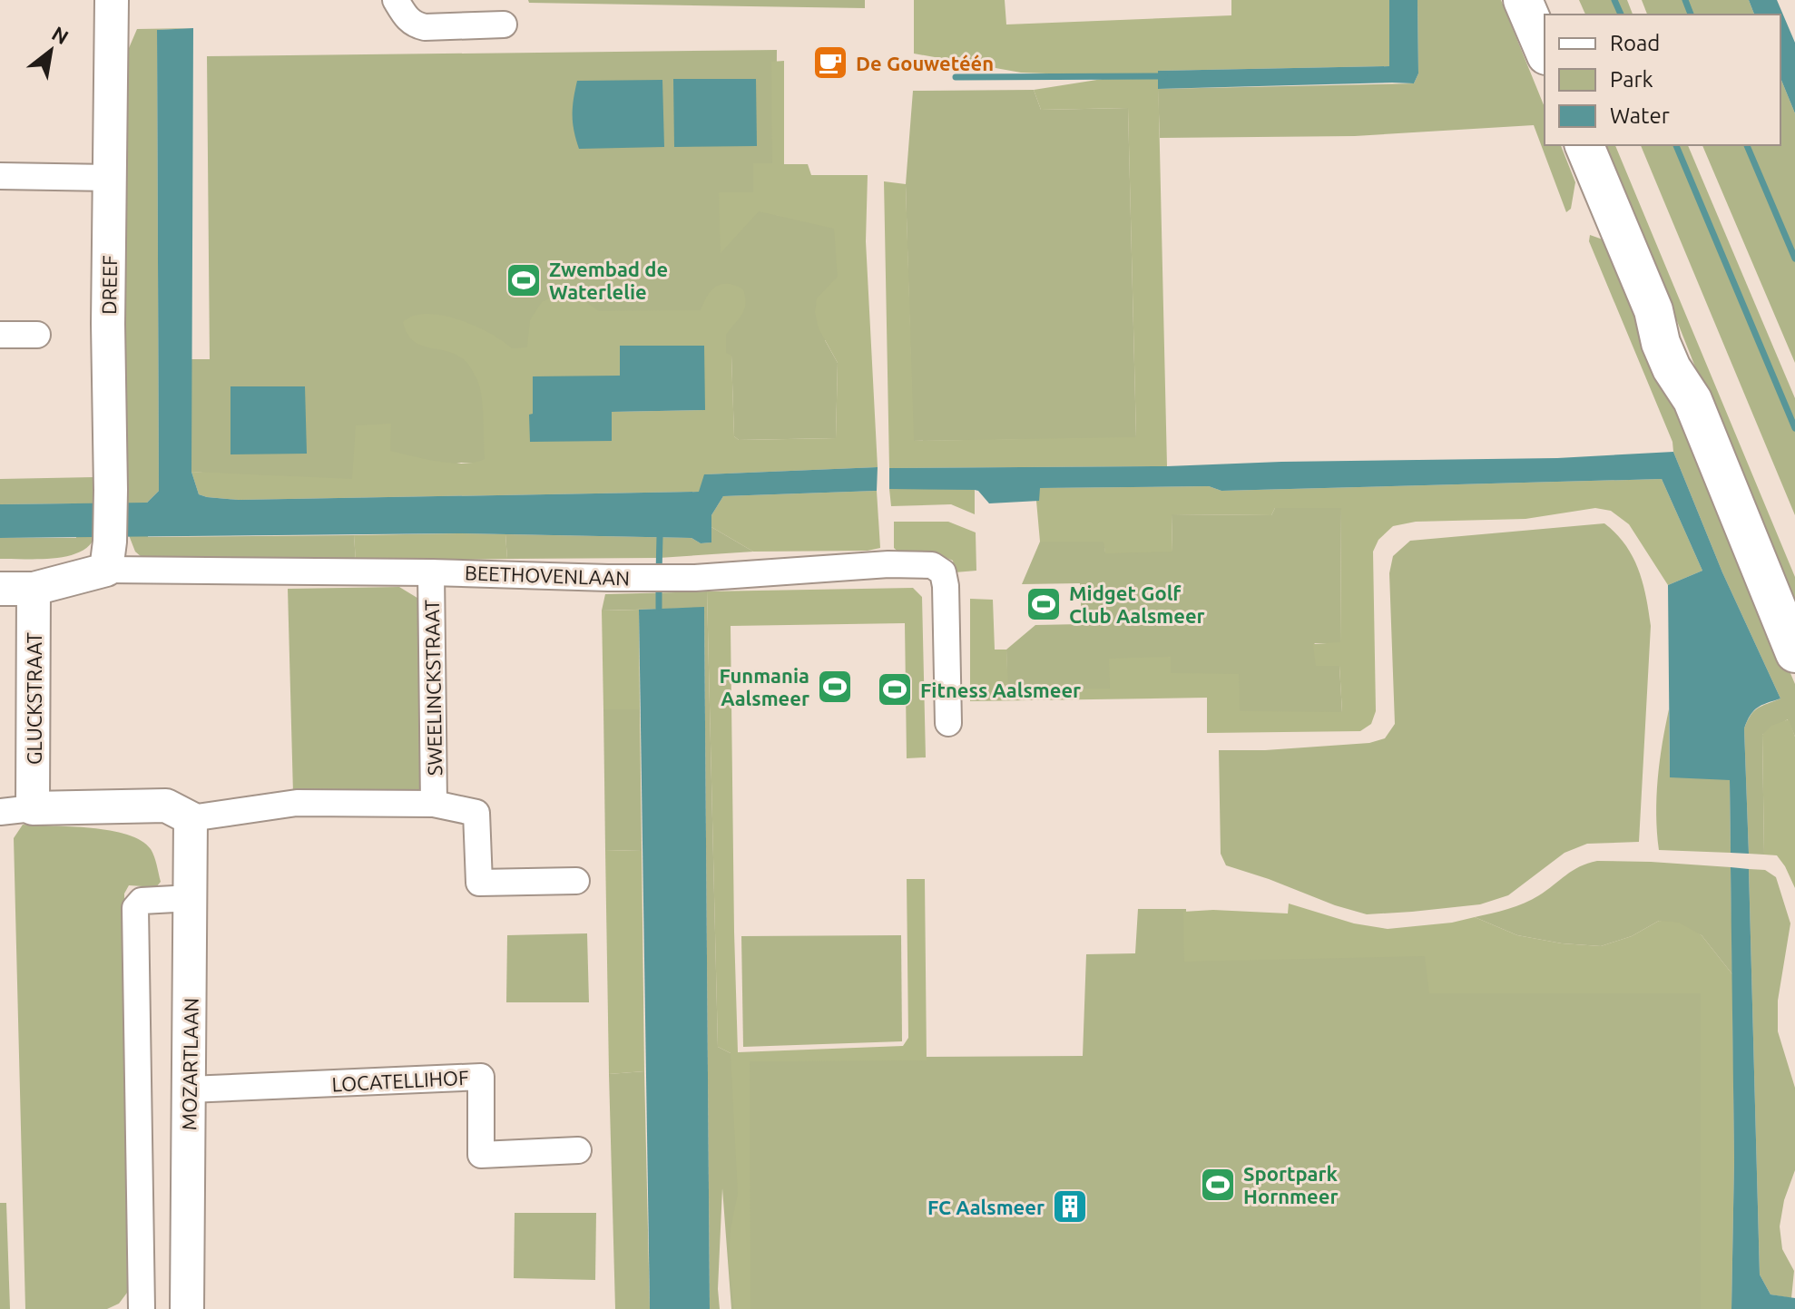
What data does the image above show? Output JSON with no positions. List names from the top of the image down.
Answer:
{
  "streets": {
    "street": [
      "DREEF",
      "BEETHOVENLAAN",
      "SWEELINCKSTRAAT",
      "GLUCKSTRAAT",
      "MOZARTLAAN",
      "LOCATELLIHOF"
    ]
  },
  "crossings": [
    ["DREEF", "BEETHOVENLAAN"],
    ["BEETHOVENLAAN", "SWEELINCKSTRAAT"],
    ["BEETHOVENLAAN", "GLUCKSTRAAT"],
    ["SWEELINCKSTRAAT", "GLUCKSTRAAT"],
    ["SWEELINCKSTRAAT", "MOZARTLAAN"],
    ["MOZARTLAAN", "LOCATELLIHOF"]
  ],
  "places": {
    "cafe": ["De Gouwetéén"],
    "sports": [
      "Zwembad de Waterlelie",
      "Midget Golf Club Aalsmeer",
      "Funmania Aalsmeer",
      "Fitness Aalsmeer",
      "Sportpark Hornmeer"
    ],
    "building": ["FC Aalsmeer"]
  },
  "legend": ["Road", "Park", "Water"],
  "north": "top right"
}
